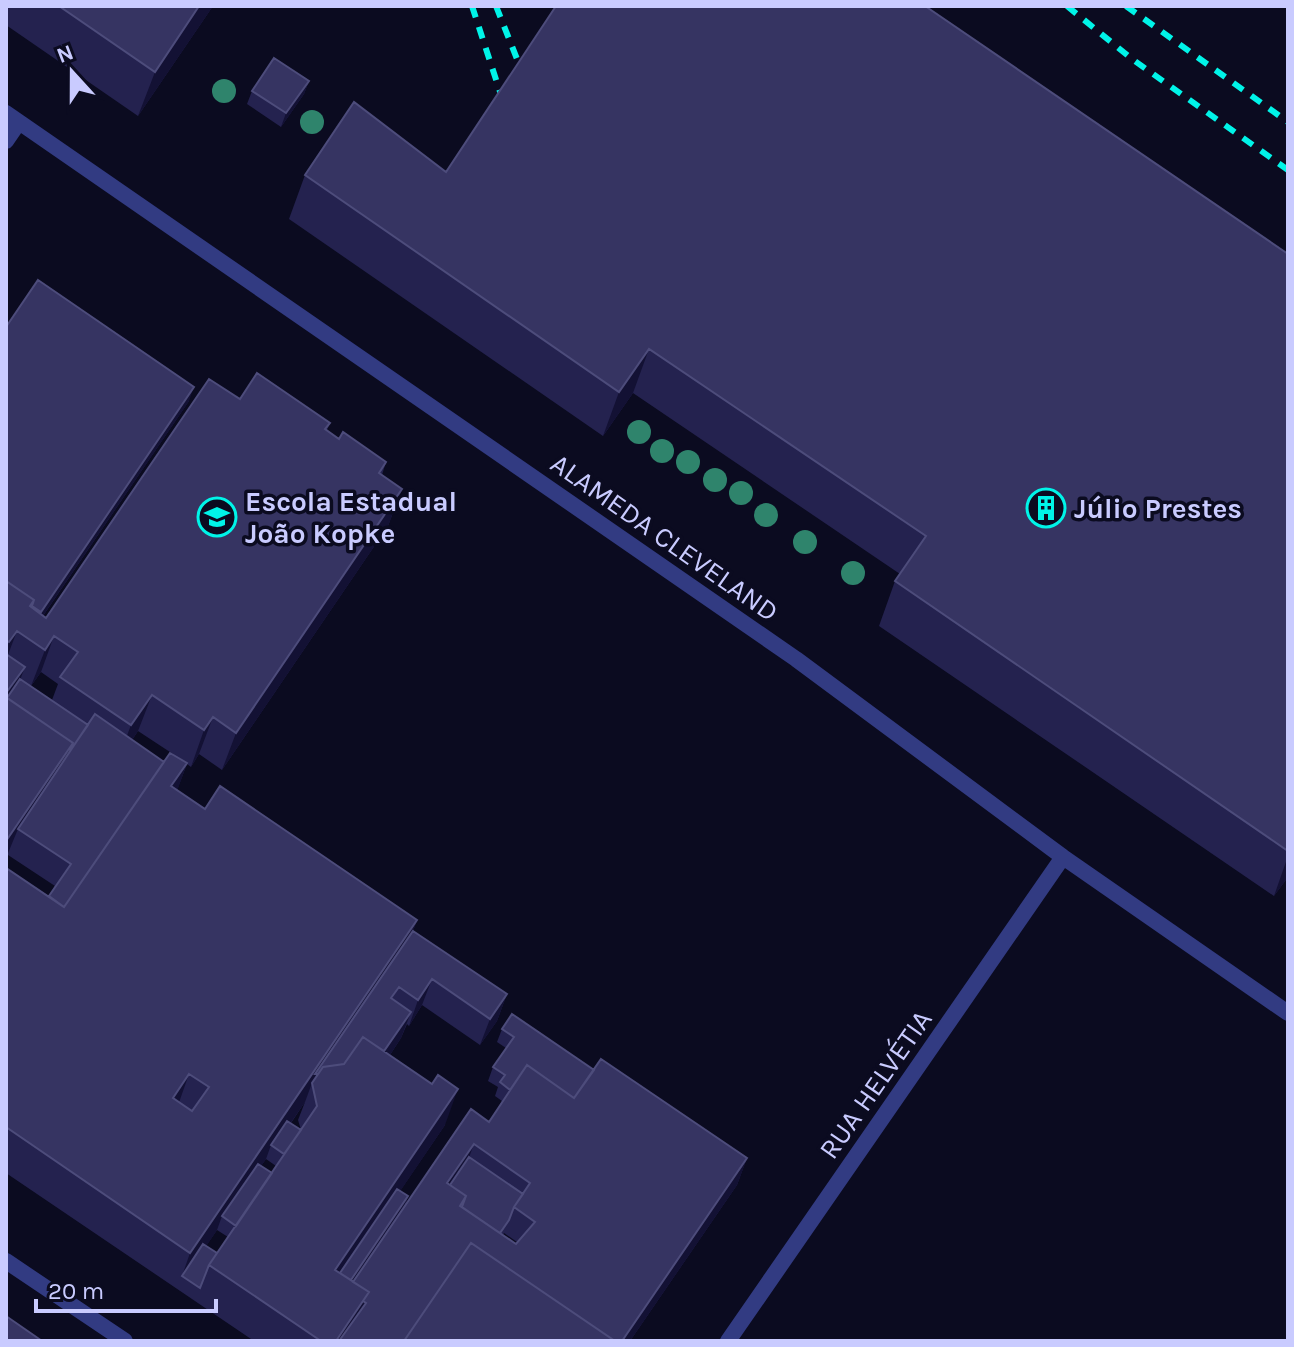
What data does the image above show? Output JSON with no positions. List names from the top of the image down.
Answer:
{
  "streets": {
    "street": ["ALAMEDA CLEVELAND", "RUA HELVÉTIA"]
  },
  "crossings": [
    ["ALAMEDA CLEVELAND", "RUA HELVÉTIA"]
  ],
  "places": {
    "building": ["Júlio Prestes"],
    "school or university": ["Escola Estadual João Kopke"]
  },
  "scale_bar": "20 m",
  "north": "top"
}
